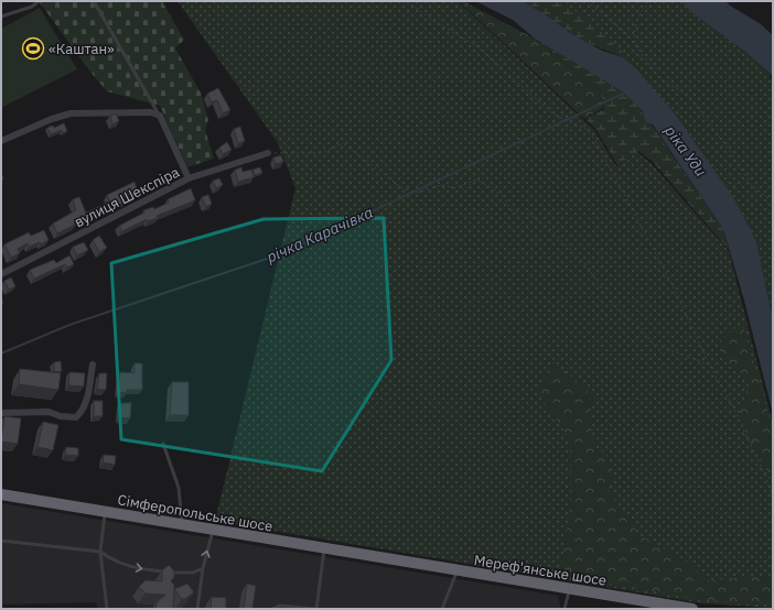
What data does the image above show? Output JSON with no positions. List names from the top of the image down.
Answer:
{
  "streets": {
    "highway": ["Сімферопольське шосе", "Мереф'янське шосе"],
    "street": ["вулиця Шекспіра"]
  },
  "crossings": [
    ["Сімферопольське шосе", "Мереф'янське шосе"]
  ],
  "water": ["ріка Уди", "річка Карачівка"],
  "places": {
    "sports": ["«Каштан»"]
  }
}
